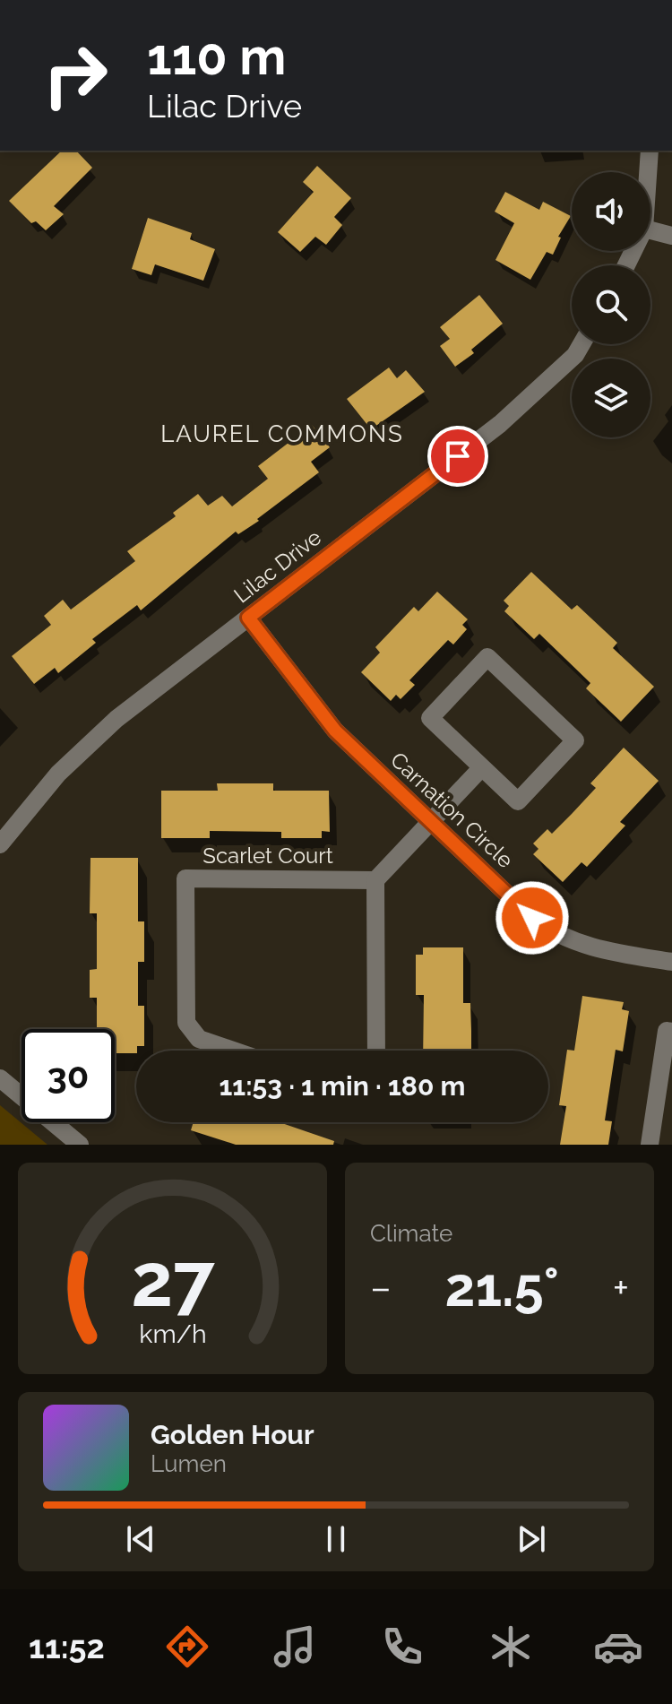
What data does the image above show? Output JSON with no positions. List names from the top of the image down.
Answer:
{
  "streets": {
    "street": ["Lilac Drive", "Carnation Circle", "Scarlet Court"]
  },
  "crossings": [
    ["Lilac Drive", "Carnation Circle"]
  ],
  "districts": ["LAUREL COMMONS"],
  "page": {
    "turn": ["110 m", "Lilac Drive"],
    "limit": "30",
    "trip": "11:53 · 1 min · 180 m",
    "tile": "Climate",
    "heat": ["−", "21.5°", "+"],
    "song": ["Golden Hour", "Lumen"],
    "tabs": "11:52",
    "gauge": ["27", "km/h"]
  }
}
